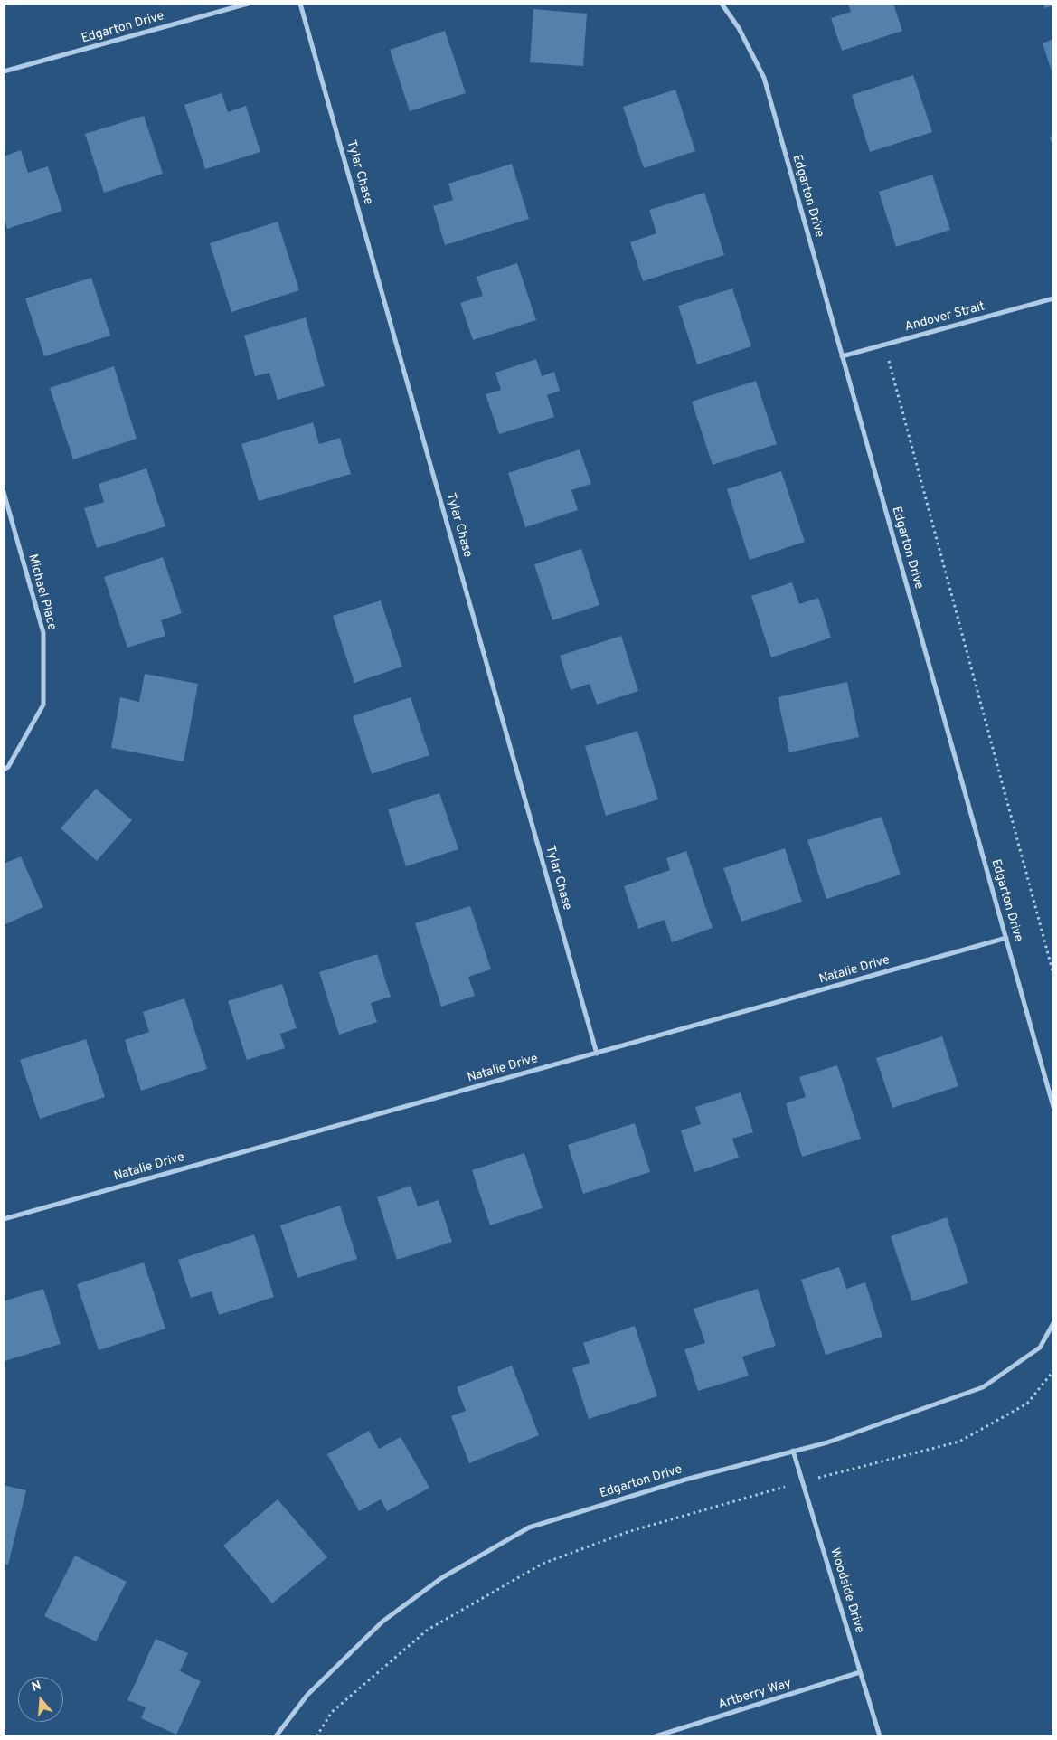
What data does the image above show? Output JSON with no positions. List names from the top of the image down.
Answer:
{
  "streets": {
    "street": [
      "Edgarton Drive",
      "Tylar Chase",
      "Andover Strait",
      "Michael Place",
      "Natalie Drive",
      "Woodside Drive",
      "Artberry Way"
    ]
  },
  "crossings": [
    ["Edgarton Drive", "Andover Strait"],
    ["Edgarton Drive", "Natalie Drive"],
    ["Edgarton Drive", "Woodside Drive"],
    ["Tylar Chase", "Natalie Drive"],
    ["Woodside Drive", "Artberry Way"]
  ],
  "north": "top"
}
